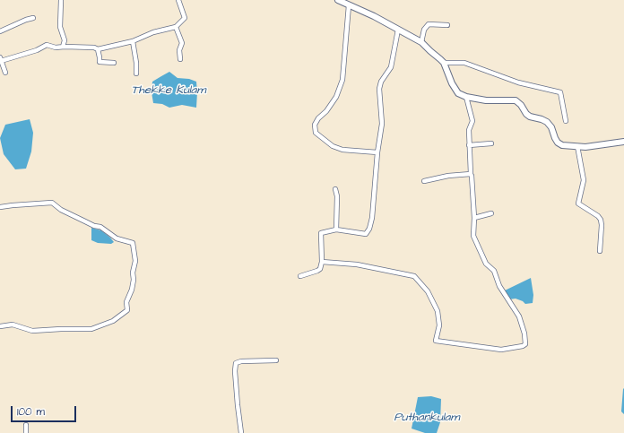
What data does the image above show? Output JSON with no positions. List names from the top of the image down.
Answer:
{
  "water": ["Thekke Kulam", "Puthankulam"],
  "scale_bar": "100 m"
}
